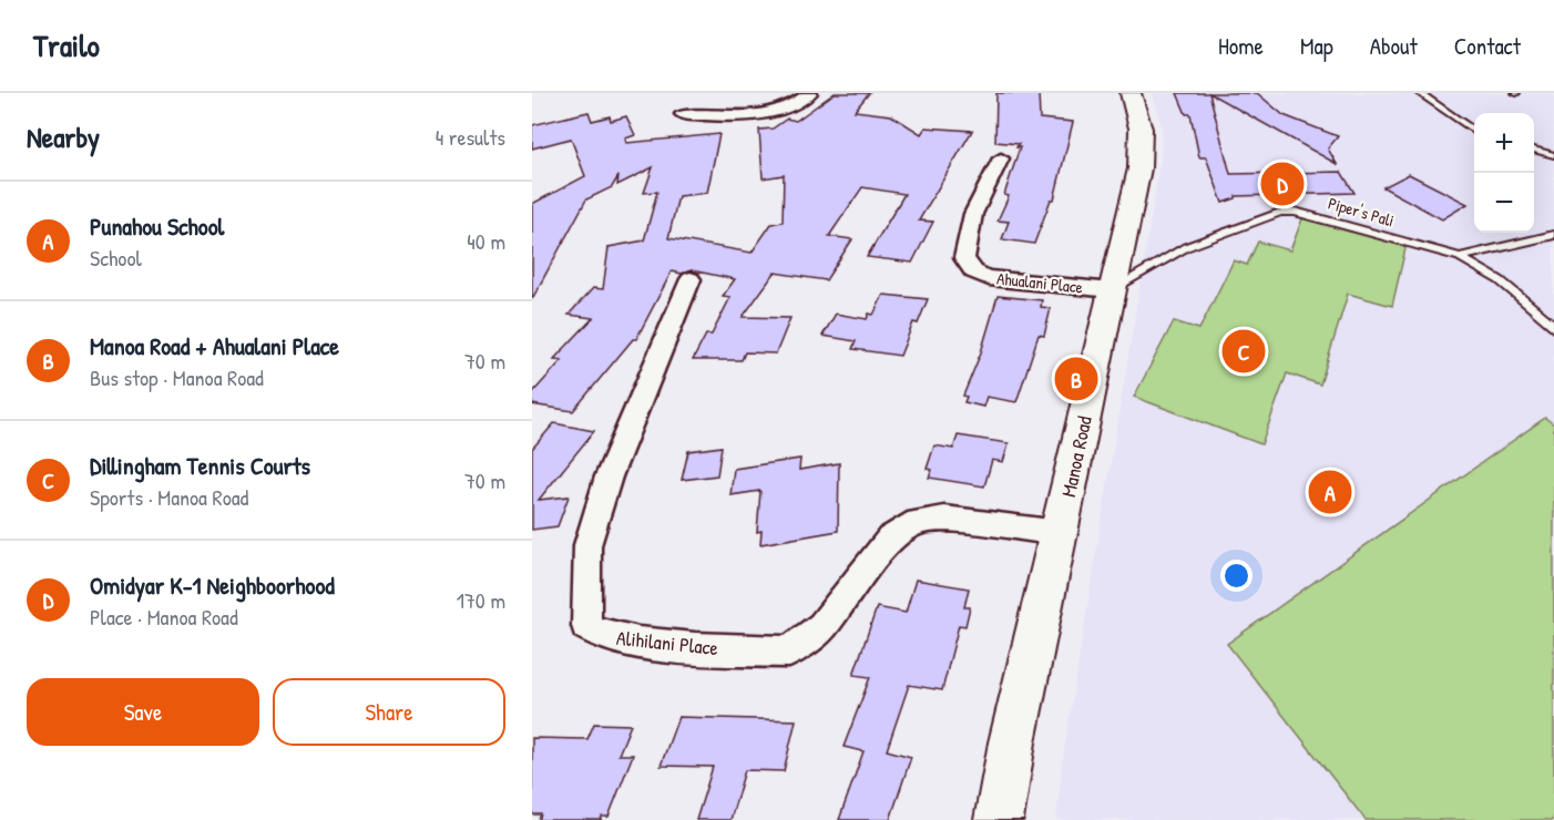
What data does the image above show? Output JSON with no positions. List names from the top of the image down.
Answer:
{
  "streets": {
    "main road": ["Manoa Road"],
    "street": ["Ahualani Place", "Alihilani Place"],
    "lane": ["Piper's Pali"]
  },
  "crossings": [
    ["Piper's Pali", "Ahualani Place"],
    ["Piper's Pali", "Manoa Road"],
    ["Ahualani Place", "Manoa Road"],
    ["Manoa Road", "Alihilani Place"]
  ],
  "page": {
    "header": "Trailo",
    "nav": [
      "Home",
      "Map",
      "About",
      "Contact"
    ],
    "heading": ["Nearby", "4 results"],
    "map_buttons": ["+", "−"],
    "pins": [
      "D",
      "C",
      "B",
      "A"
    ],
    "list": [
      {
        "mark": "A",
        "name": "Punahou School",
        "note": "School",
        "value": "40 m"
      },
      {
        "mark": "B",
        "name": "Manoa Road + Ahualani Place",
        "note": "Bus stop · Manoa Road",
        "value": "70 m"
      },
      {
        "mark": "C",
        "name": "Dillingham Tennis Courts",
        "note": "Sports · Manoa Road",
        "value": "70 m"
      },
      {
        "mark": "D",
        "name": "Omidyar K-1 Neighboorhood",
        "note": "Place · Manoa Road",
        "value": "170 m"
      }
    ],
    "buttons": ["Save", "Share"]
  }
}
